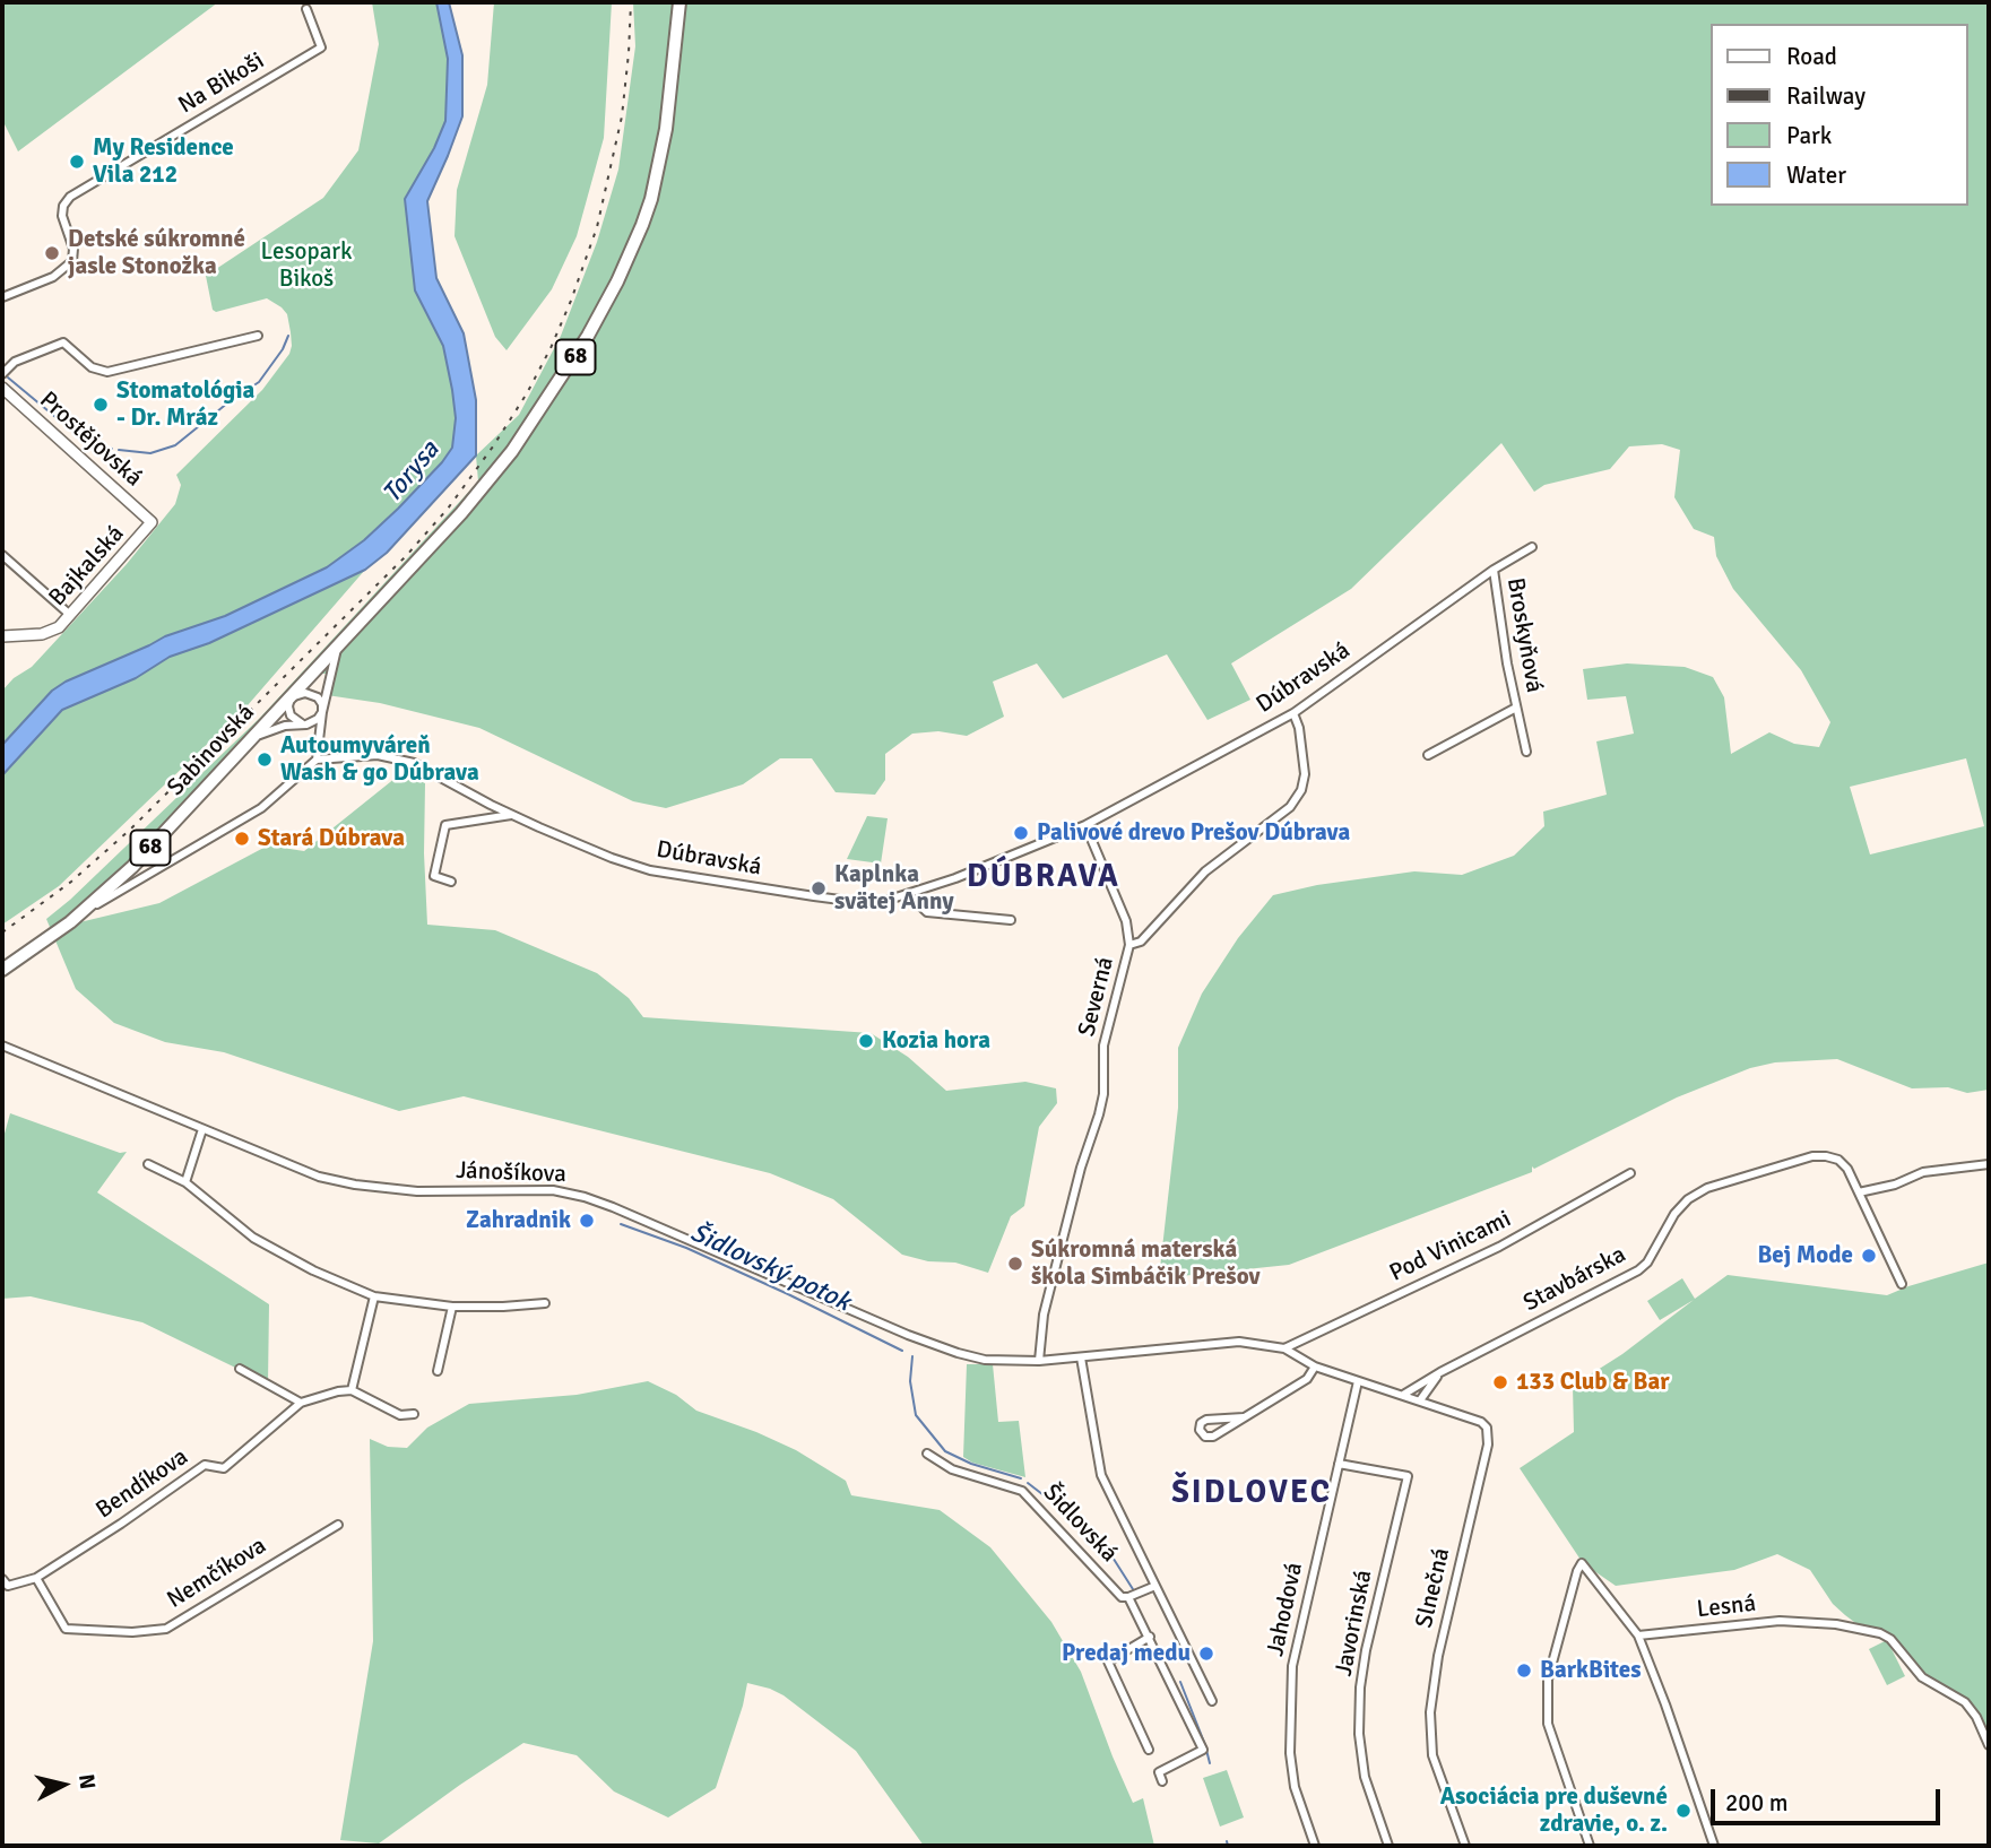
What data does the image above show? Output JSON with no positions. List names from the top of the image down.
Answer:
{
  "streets": {
    "main road": ["68", "Sabinovská"],
    "street": [
      "Na Bikoši",
      "Prostějovská",
      "Bajkalská",
      "Broskyňová",
      "Dúbravská",
      "Severná",
      "Jánošíkova",
      "Pod Vinicami",
      "Stavbárska",
      "Bendíkova",
      "Šidlovská",
      "Nemčíkova",
      "Slnečná",
      "Lesná",
      "Jahodová",
      "Javorinská"
    ]
  },
  "crossings": [
    ["68", "Sabinovská"],
    ["Prostějovská", "Bajkalská"],
    ["Broskyňová", "Dúbravská"],
    ["Dúbravská", "Severná"],
    ["Severná", "Jánošíkova"],
    ["Jánošíkova", "Šidlovská"],
    ["Stavbárska", "Slnečná"],
    ["Bendíkova", "Nemčíkova"],
    ["Jahodová", "Javorinská"]
  ],
  "districts": ["DÚBRAVA", "ŠIDLOVEC"],
  "water": ["Torysa", "Šidlovský potok"],
  "parks": ["Lesopark Bikoš"],
  "places": [
    "My Residence Vila 212",
    "Detské súkromné jasle Stonožka",
    "Stomatológia - Dr. Mráz",
    "Autoumyváreň Wash & go Dúbrava",
    "Palivové drevo Prešov Dúbrava",
    "Stará Dúbrava",
    "Kaplnka svätej Anny",
    "Kozia hora",
    "Zahradnik",
    "Bej Mode",
    "Súkromná materská škola Simbáčik Prešov",
    "133 Club & Bar",
    "Predaj medu",
    "BarkBites",
    "Asociácia pre duševné zdravie, o. z."
  ],
  "legend": [
    "Road",
    "Railway",
    "Park",
    "Water"
  ],
  "scale_bar": "200 m",
  "north": "right"
}
